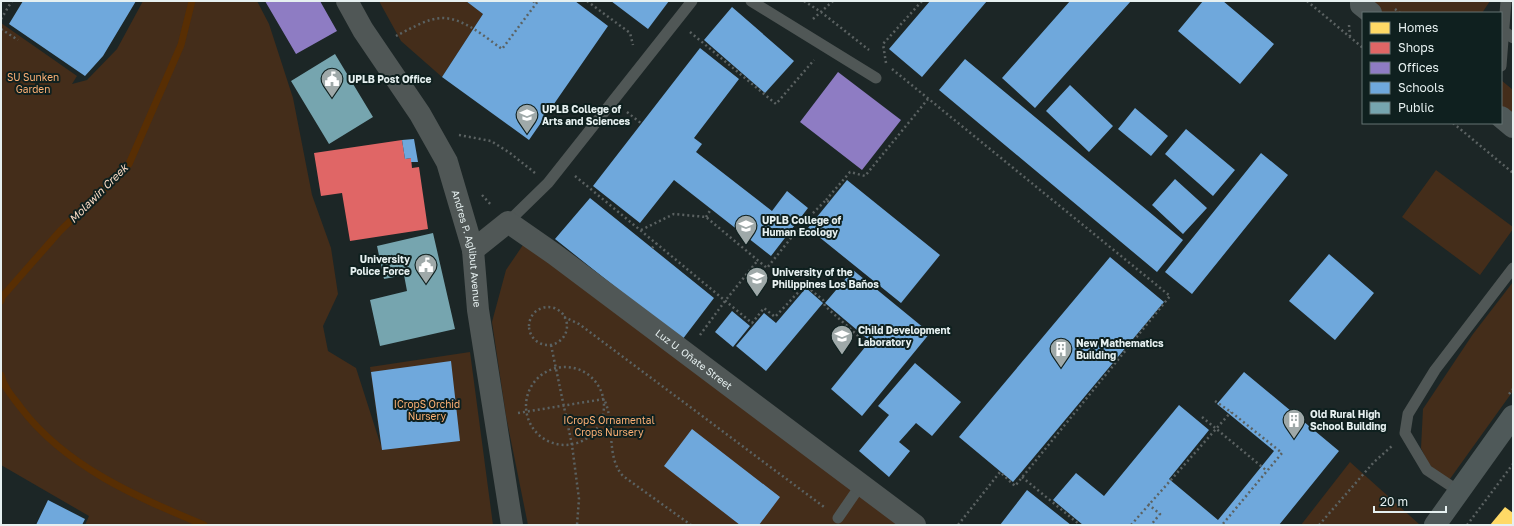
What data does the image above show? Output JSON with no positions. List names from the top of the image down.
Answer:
{
  "streets": {
    "street": ["Andres P. Aglibut Avenue", "Luz U. Oñate Street"]
  },
  "water": ["Molawin Creek"],
  "parks": ["SU Sunken Garden", "ICropS Orchid Nursery", "ICropS Ornamental Crops Nursery"],
  "places": {
    "public building": ["UPLB Post Office", "University Police Force"],
    "school or university": [
      "UPLB College of Arts and Sciences",
      "UPLB College of Human Ecology",
      "University of the Philippines Los Baños",
      "Child Development Laboratory"
    ],
    "building": ["New Mathematics Building", "Old Rural High School Building"]
  },
  "legend": [
    "Homes",
    "Shops",
    "Offices",
    "Schools",
    "Public"
  ],
  "scale_bar": "20 m"
}
